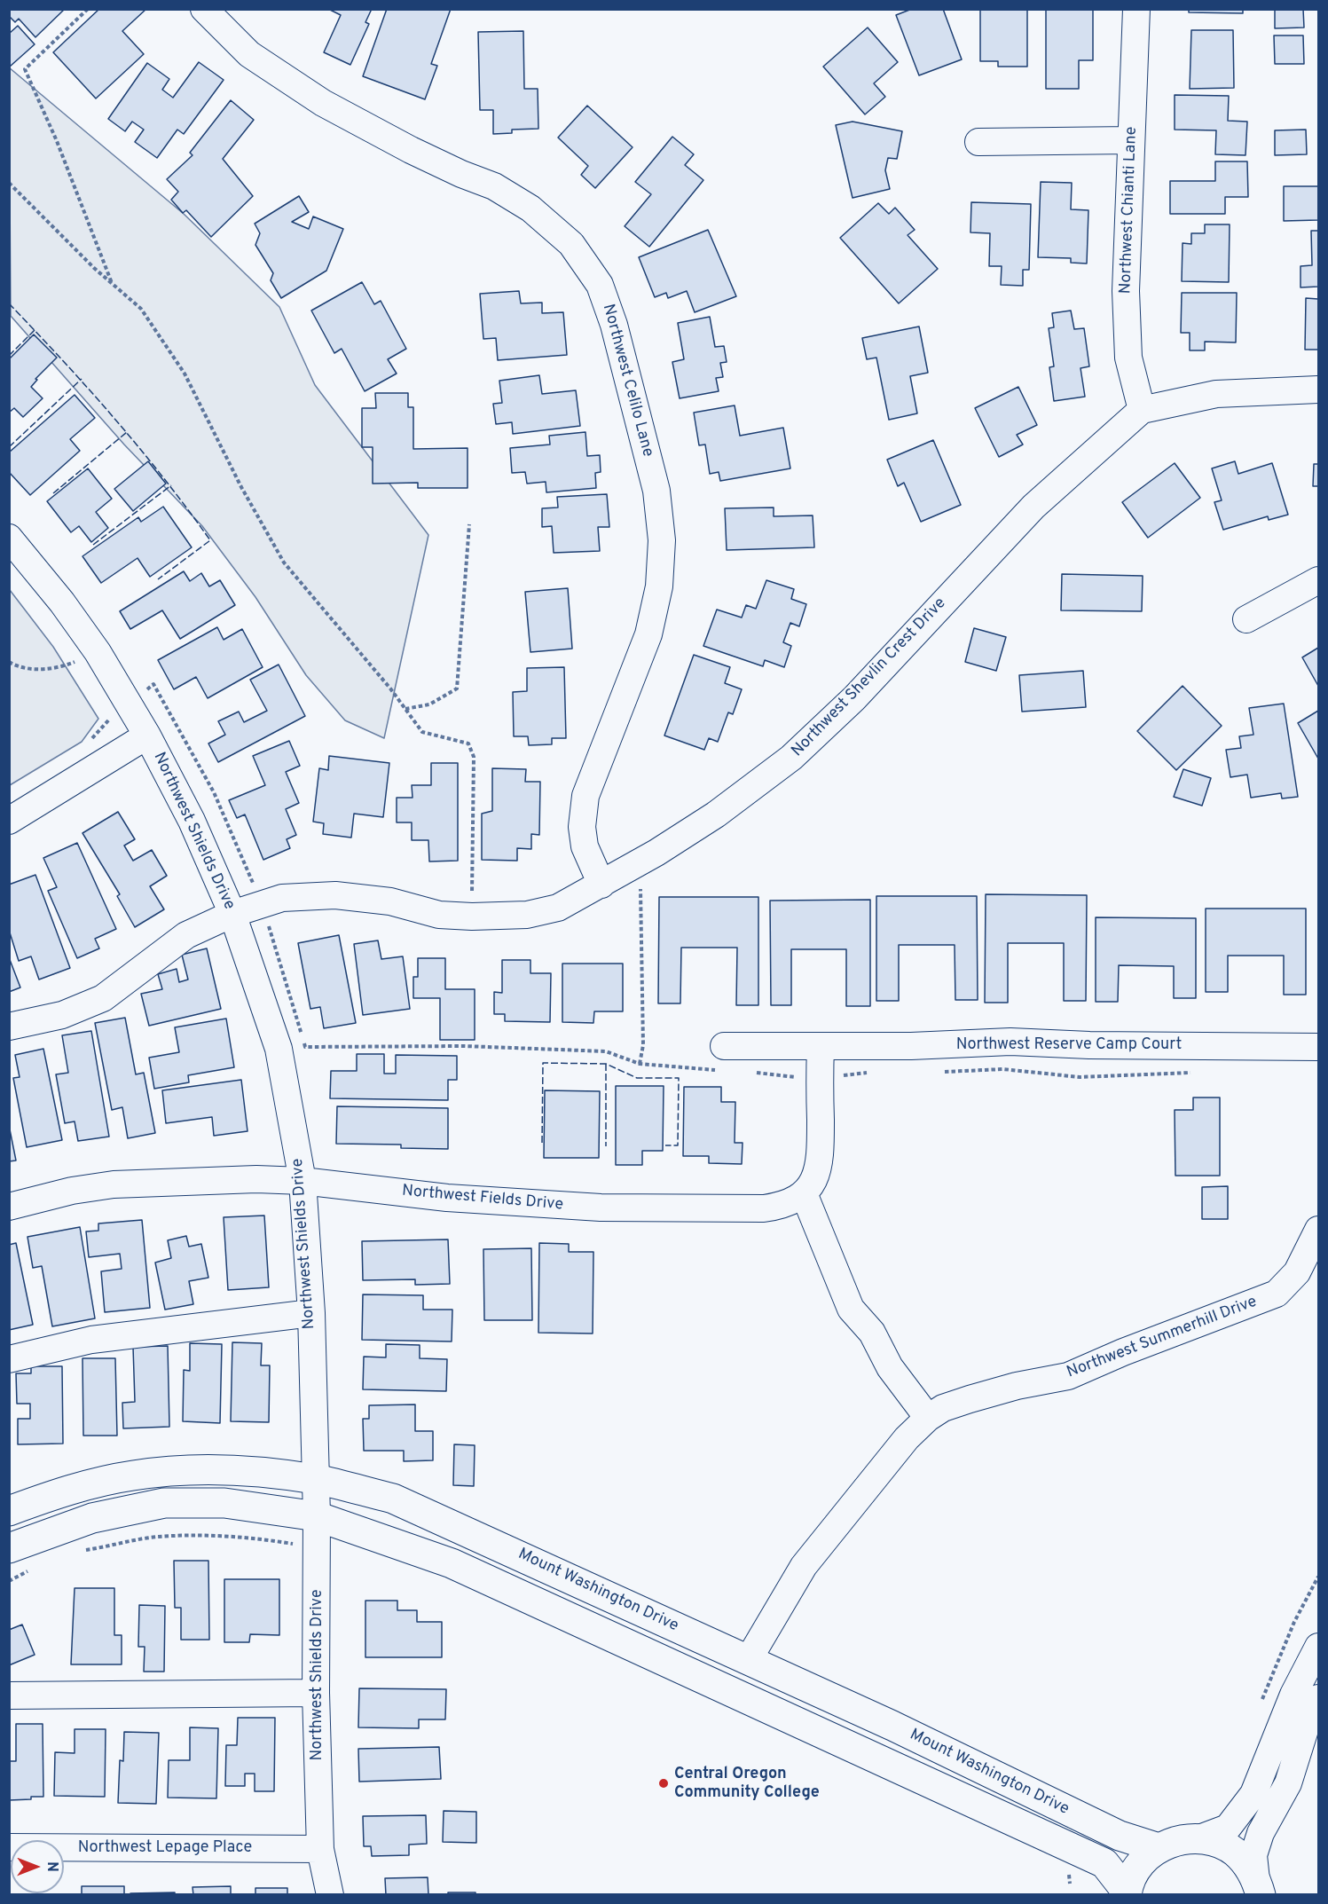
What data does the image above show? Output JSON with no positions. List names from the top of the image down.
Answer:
{
  "streets": {
    "main road": ["Mount Washington Drive"],
    "street": [
      "Northwest Chianti Lane",
      "Northwest Celilo Lane",
      "Northwest Shevlin Crest Drive",
      "Northwest Shields Drive",
      "Northwest Reserve Camp Court",
      "Northwest Fields Drive",
      "Northwest Summerhill Drive",
      "Northwest Lepage Place"
    ]
  },
  "crossings": [
    ["Northwest Chianti Lane", "Northwest Shevlin Crest Drive"],
    ["Northwest Celilo Lane", "Northwest Shevlin Crest Drive"],
    ["Northwest Shevlin Crest Drive", "Northwest Shields Drive"],
    ["Northwest Shields Drive", "Northwest Fields Drive"],
    ["Northwest Shields Drive", "Mount Washington Drive"],
    ["Northwest Shields Drive", "Northwest Lepage Place"],
    ["Northwest Reserve Camp Court", "Northwest Fields Drive"],
    ["Northwest Summerhill Drive", "Mount Washington Drive"]
  ],
  "places": ["Central Oregon Community College"],
  "north": "right"
}
